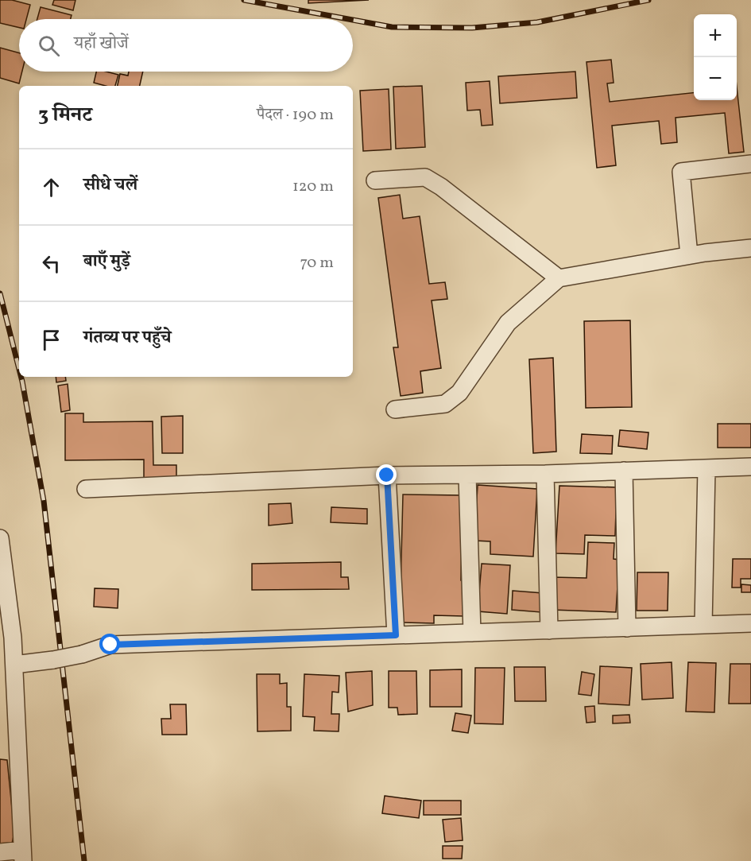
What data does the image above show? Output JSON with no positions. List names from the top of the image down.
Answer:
{
  "page": {
    "map_buttons": ["+", "−"],
    "search": "यहाँ खोजें",
    "heading": ["3 मिनट", "पैदल · 190 m"],
    "list": [
      ["सीधे चलें", "120 m"],
      ["बाएँ मुड़ें", "70 m"],
      "गंतव्य पर पहुँचे"
    ]
  }
}
